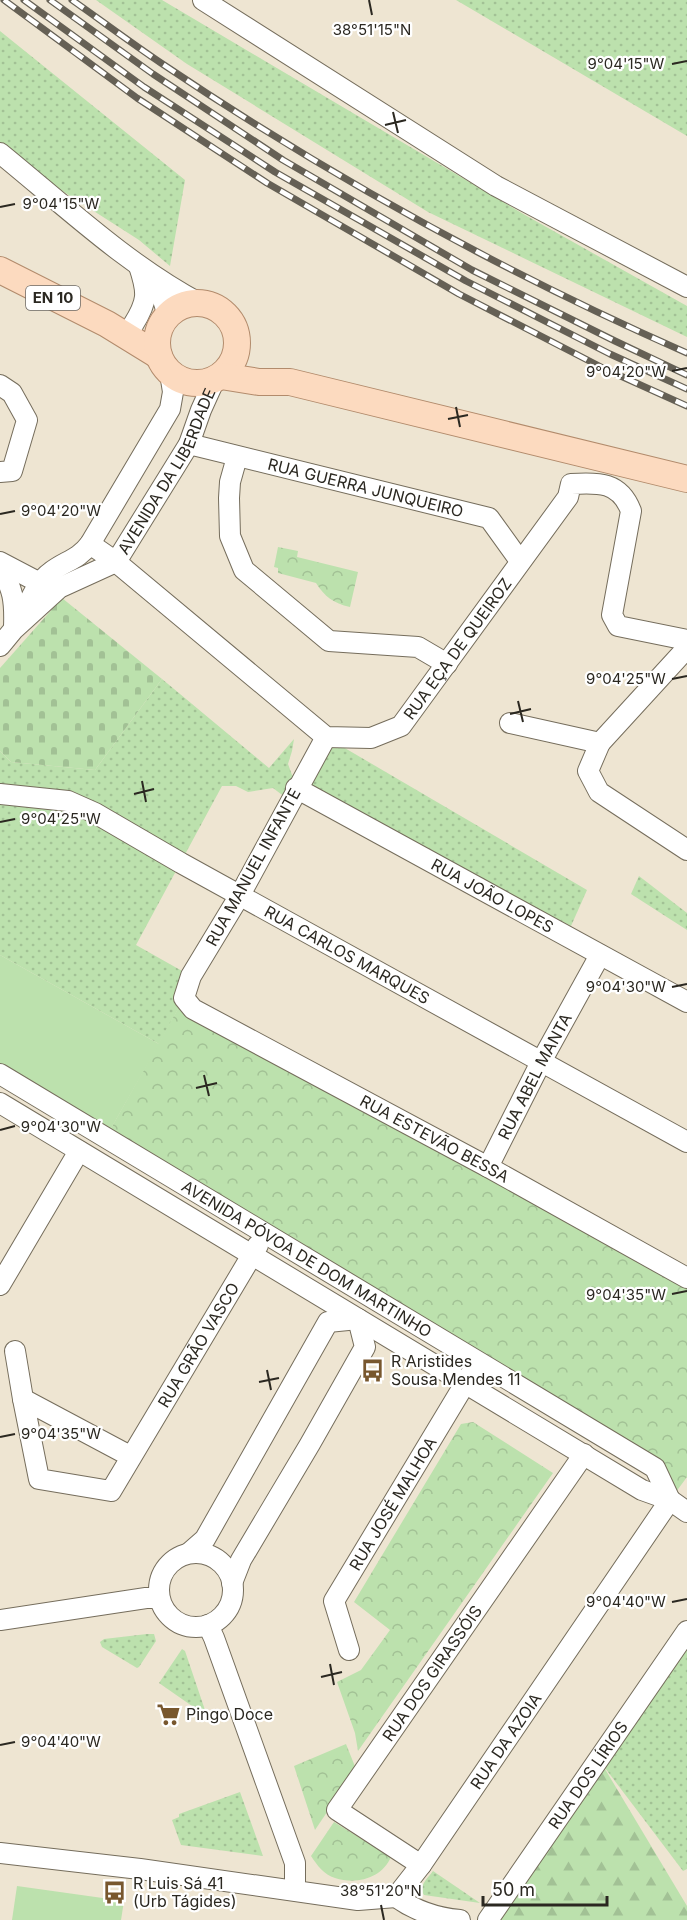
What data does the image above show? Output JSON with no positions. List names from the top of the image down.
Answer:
{
  "streets": {
    "main road": ["EN 10"],
    "street": [
      "AVENIDA DA LIBERDADE",
      "RUA GUERRA JUNQUEIRO",
      "RUA EÇA DE QUEIROZ",
      "RUA MANUEL INFANTE",
      "RUA JOÃO LOPES",
      "RUA CARLOS MARQUES",
      "RUA ABEL MANTA",
      "RUA ESTEVÃO BESSA",
      "AVENIDA PÓVOA DE DOM MARTINHO",
      "RUA GRÃO VASCO",
      "RUA JOSÉ MALHOA",
      "RUA DOS GIRASSÓIS",
      "RUA DA AZOIA",
      "RUA DOS LÍRIOS"
    ]
  },
  "crossings": [
    ["EN 10", "AVENIDA DA LIBERDADE"],
    ["AVENIDA DA LIBERDADE", "RUA GUERRA JUNQUEIRO"],
    ["RUA GUERRA JUNQUEIRO", "RUA EÇA DE QUEIROZ"],
    ["RUA EÇA DE QUEIROZ", "RUA MANUEL INFANTE"],
    ["RUA MANUEL INFANTE", "RUA JOÃO LOPES"],
    ["RUA MANUEL INFANTE", "RUA CARLOS MARQUES"],
    ["RUA MANUEL INFANTE", "RUA ESTEVÃO BESSA"],
    ["RUA JOÃO LOPES", "RUA ABEL MANTA"],
    ["RUA CARLOS MARQUES", "RUA ABEL MANTA"],
    ["RUA ABEL MANTA", "RUA ESTEVÃO BESSA"],
    ["AVENIDA PÓVOA DE DOM MARTINHO", "RUA GRÃO VASCO"],
    ["AVENIDA PÓVOA DE DOM MARTINHO", "RUA JOSÉ MALHOA"],
    ["AVENIDA PÓVOA DE DOM MARTINHO", "RUA DOS GIRASSÓIS"],
    ["AVENIDA PÓVOA DE DOM MARTINHO", "RUA DA AZOIA"],
    ["RUA DOS GIRASSÓIS", "RUA DA AZOIA"]
  ],
  "places": {
    "bus stop": ["R Aristides Sousa Mendes 11", "R Luis Sá 41 (Urb Tágides)"],
    "supermarket": ["Pingo Doce"]
  },
  "scale_bar": "50 m",
  "coordinates": [
    "38°51'15\"N",
    "9°04'15\"W",
    "9°04'20\"W",
    "9°04'25\"W",
    "9°04'30\"W",
    "9°04'35\"W",
    "9°04'40\"W",
    "38°51'20\"N"
  ]
}
